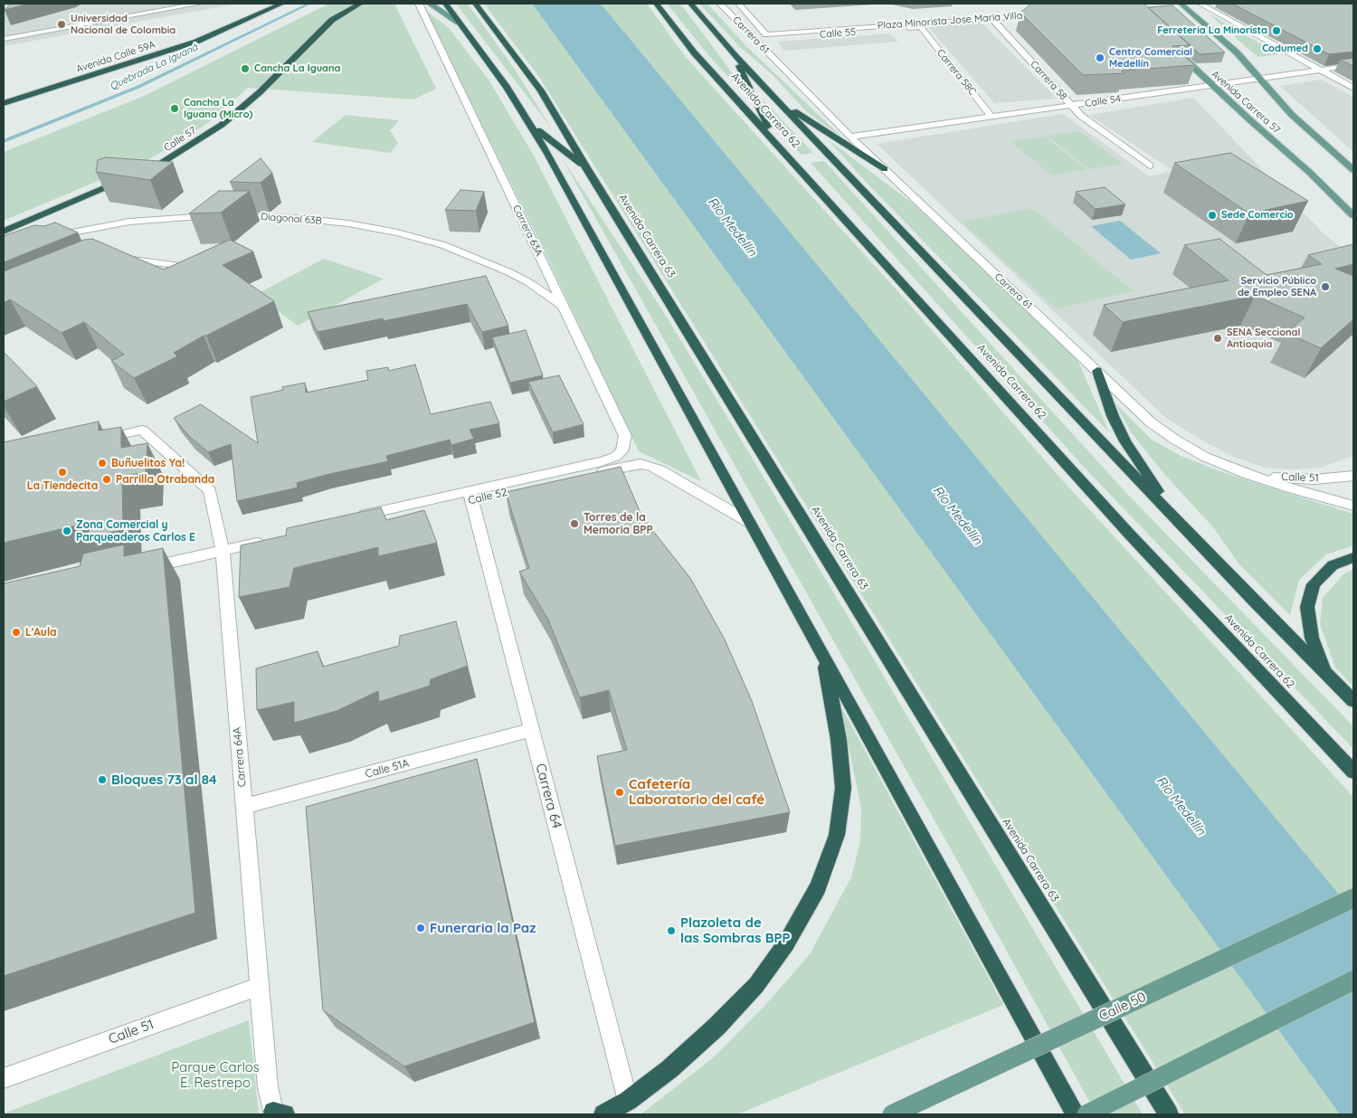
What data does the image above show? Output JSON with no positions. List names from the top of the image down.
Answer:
{
  "streets": {
    "highway": [
      "Avenida Calle 59A",
      "Avenida Carrera 62",
      "Calle 57",
      "Avenida Carrera 63"
    ],
    "main road": ["Avenida Carrera 57", "Calle 50"],
    "street": [
      "Plaza Minorista Jose Maria Villa",
      "Calle 55",
      "Carrera 61",
      "Carrera 58C",
      "Carrera 58",
      "Calle 54",
      "Diagonal 63B",
      "Carrera 63A",
      "Calle 51",
      "Calle 52",
      "Carrera 64A",
      "Calle 51A",
      "Carrera 64"
    ]
  },
  "crossings": [
    ["Calle 55", "Carrera 61"],
    ["Calle 55", "Carrera 58C"],
    ["Carrera 61", "Calle 54"],
    ["Carrera 61", "Calle 51"],
    ["Carrera 58C", "Calle 54"],
    ["Carrera 58", "Calle 54"],
    ["Calle 54", "Avenida Carrera 57"],
    ["Diagonal 63B", "Carrera 63A"],
    ["Carrera 63A", "Calle 52"],
    ["Calle 51", "Carrera 64A"],
    ["Calle 52", "Carrera 64"],
    ["Carrera 64A", "Calle 51A"],
    ["Calle 51A", "Carrera 64"]
  ],
  "water": ["Quebrada La Iguaná", "Río Medellín"],
  "parks": ["Parque Carlos E. Restrepo"],
  "places": [
    "Universidad Nacional de Colombia",
    "Ferreteria La Minorista",
    "Codumed",
    "Centro Comercial Medellín",
    "Cancha La Iguana",
    "Cancha La Iguana (Micro)",
    "Sede Comercio",
    "Servicio Público de Empleo SENA",
    "SENA Seccional Antioquia",
    "Buñuelitos Ya!",
    "La Tiendecita",
    "Parrilla Otrabanda",
    "Torres de la Memoria BPP",
    "Zona Comercial y Parqueaderos Carlos E",
    "L'Aula",
    "Bloques 73 al 84",
    "Cafetería Laboratorio del café",
    "Funeraria la Paz",
    "Plazoleta de las Sombras BPP"
  ]
}
